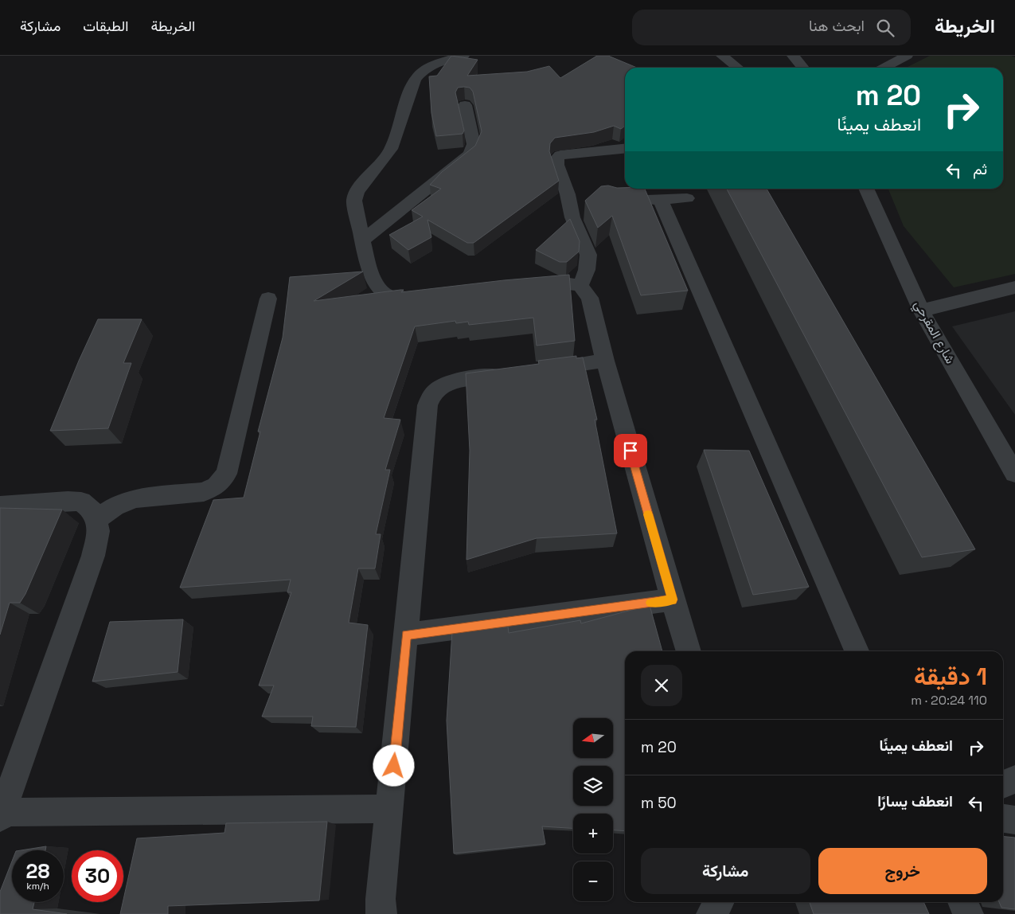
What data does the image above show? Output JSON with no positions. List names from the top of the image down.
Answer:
{
  "streets": {
    "street": ["شارع المقرحي"]
  },
  "north": "left",
  "page": {
    "header": "الخريطة",
    "search": "ابحث هنا",
    "nav": ["الخريطة", "الطبقات", "مشاركة"],
    "turn": ["20 m", "انعطف يمينًا"],
    "then": "ثم",
    "heading": ["1 دقيقة", "110 m · 20:24"],
    "map_buttons": ["+", "−"],
    "list": [
      {
        "name": "انعطف يمينًا",
        "value": "20 m"
      },
      {
        "name": "انعطف يسارًا",
        "value": "50 m"
      }
    ],
    "buttons": ["خروج", "مشاركة"],
    "speed": "28 km/h",
    "limit": "30"
  }
}
